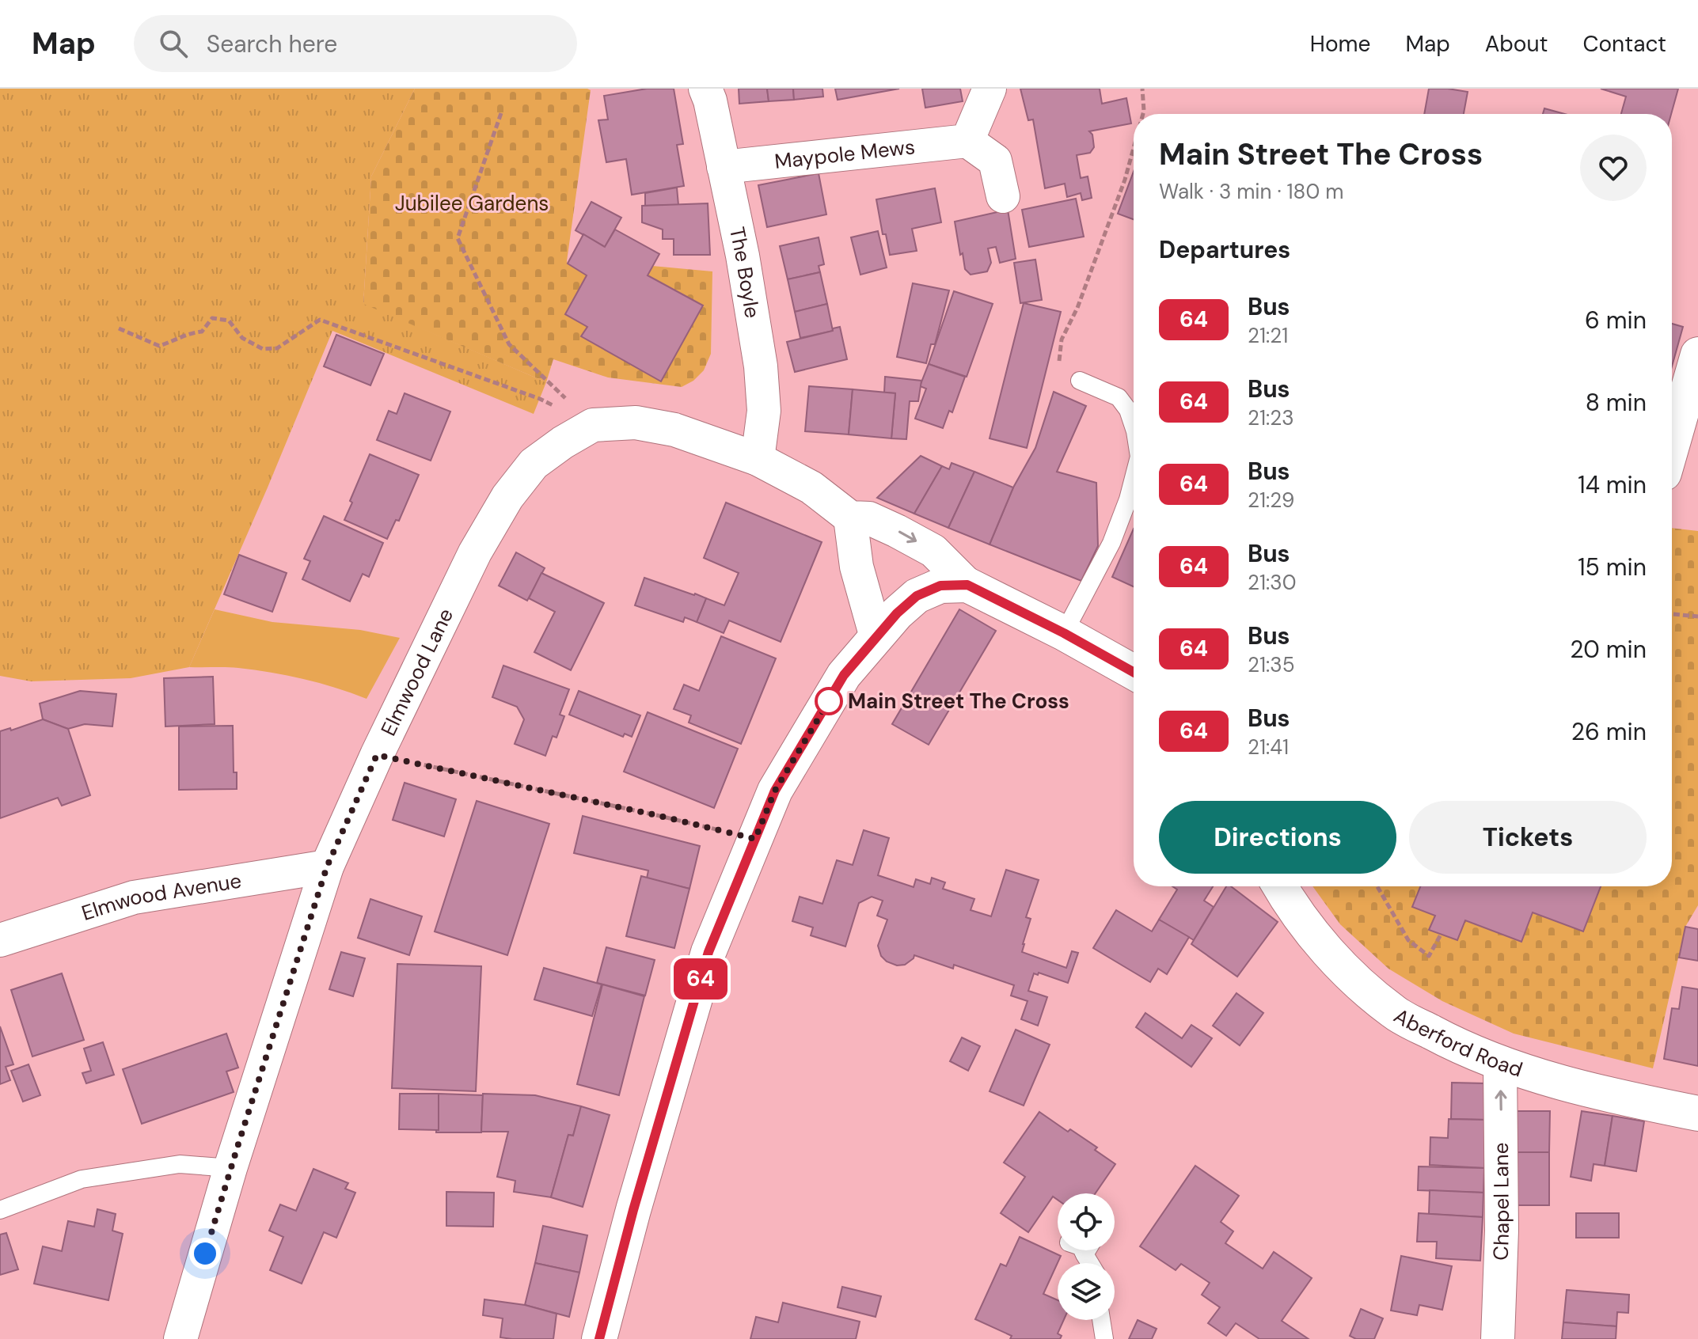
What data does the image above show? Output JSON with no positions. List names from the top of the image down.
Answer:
{
  "streets": {
    "street": [
      "Maypole Mews",
      "The Boyle",
      "Elmwood Lane",
      "Elmwood Avenue",
      "Aberford Road",
      "Chapel Lane"
    ]
  },
  "crossings": [
    ["Maypole Mews", "The Boyle"],
    ["The Boyle", "Elmwood Lane"],
    ["Elmwood Lane", "Elmwood Avenue"],
    ["Aberford Road", "Chapel Lane"]
  ],
  "one_way": ["Chapel Lane"],
  "parks": ["Jubilee Gardens"],
  "places": ["Main Street The Cross"],
  "lines": ["bus line 64"],
  "page": {
    "header": "Map",
    "search": "Search here",
    "nav": [
      "Home",
      "Map",
      "About",
      "Contact"
    ],
    "on_map": "64",
    "heading": [
      ["Main Street The Cross", "Walk · 3 min · 180 m"],
      "Departures"
    ],
    "list": [
      {
        "mark": "64",
        "name": "Bus",
        "note": "21:21",
        "value": "6 min"
      },
      {
        "mark": "64",
        "name": "Bus",
        "note": "21:23",
        "value": "8 min"
      },
      {
        "mark": "64",
        "name": "Bus",
        "note": "21:29",
        "value": "14 min"
      },
      {
        "mark": "64",
        "name": "Bus",
        "note": "21:30",
        "value": "15 min"
      },
      {
        "mark": "64",
        "name": "Bus",
        "note": "21:35",
        "value": "20 min"
      },
      {
        "mark": "64",
        "name": "Bus",
        "note": "21:41",
        "value": "26 min"
      }
    ],
    "buttons": ["Directions", "Tickets"]
  }
}
